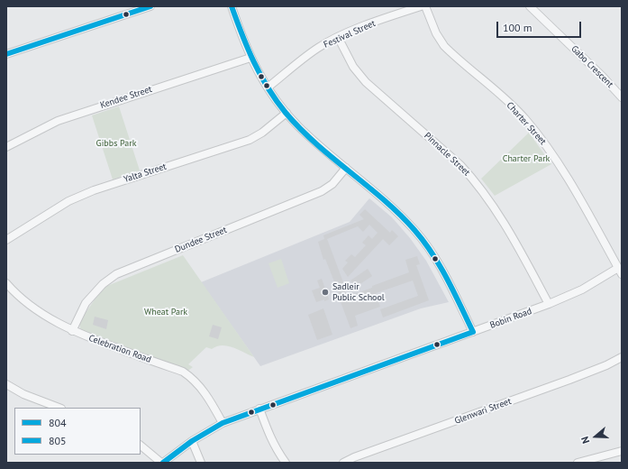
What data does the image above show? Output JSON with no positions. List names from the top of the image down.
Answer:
{
  "streets": {
    "street": [
      "Festival Street",
      "Gabo Crescent",
      "Kendee Street",
      "Charter Street",
      "Pinnacle Street",
      "Yalta Street",
      "Dundee Street",
      "Bobin Road",
      "Celebration Road",
      "Glenwari Street"
    ]
  },
  "crossings": [
    ["Festival Street", "Pinnacle Street"],
    ["Charter Street", "Bobin Road"],
    ["Pinnacle Street", "Bobin Road"],
    ["Dundee Street", "Celebration Road"],
    ["Bobin Road", "Celebration Road"]
  ],
  "parks": ["Gibbs Park", "Charter Park", "Wheat Park"],
  "places": ["Sadleir Public School"],
  "lines": ["transit line 804", "transit line 805"],
  "legend": ["804", "805"],
  "scale_bar": "100 m",
  "north": "left"
}
